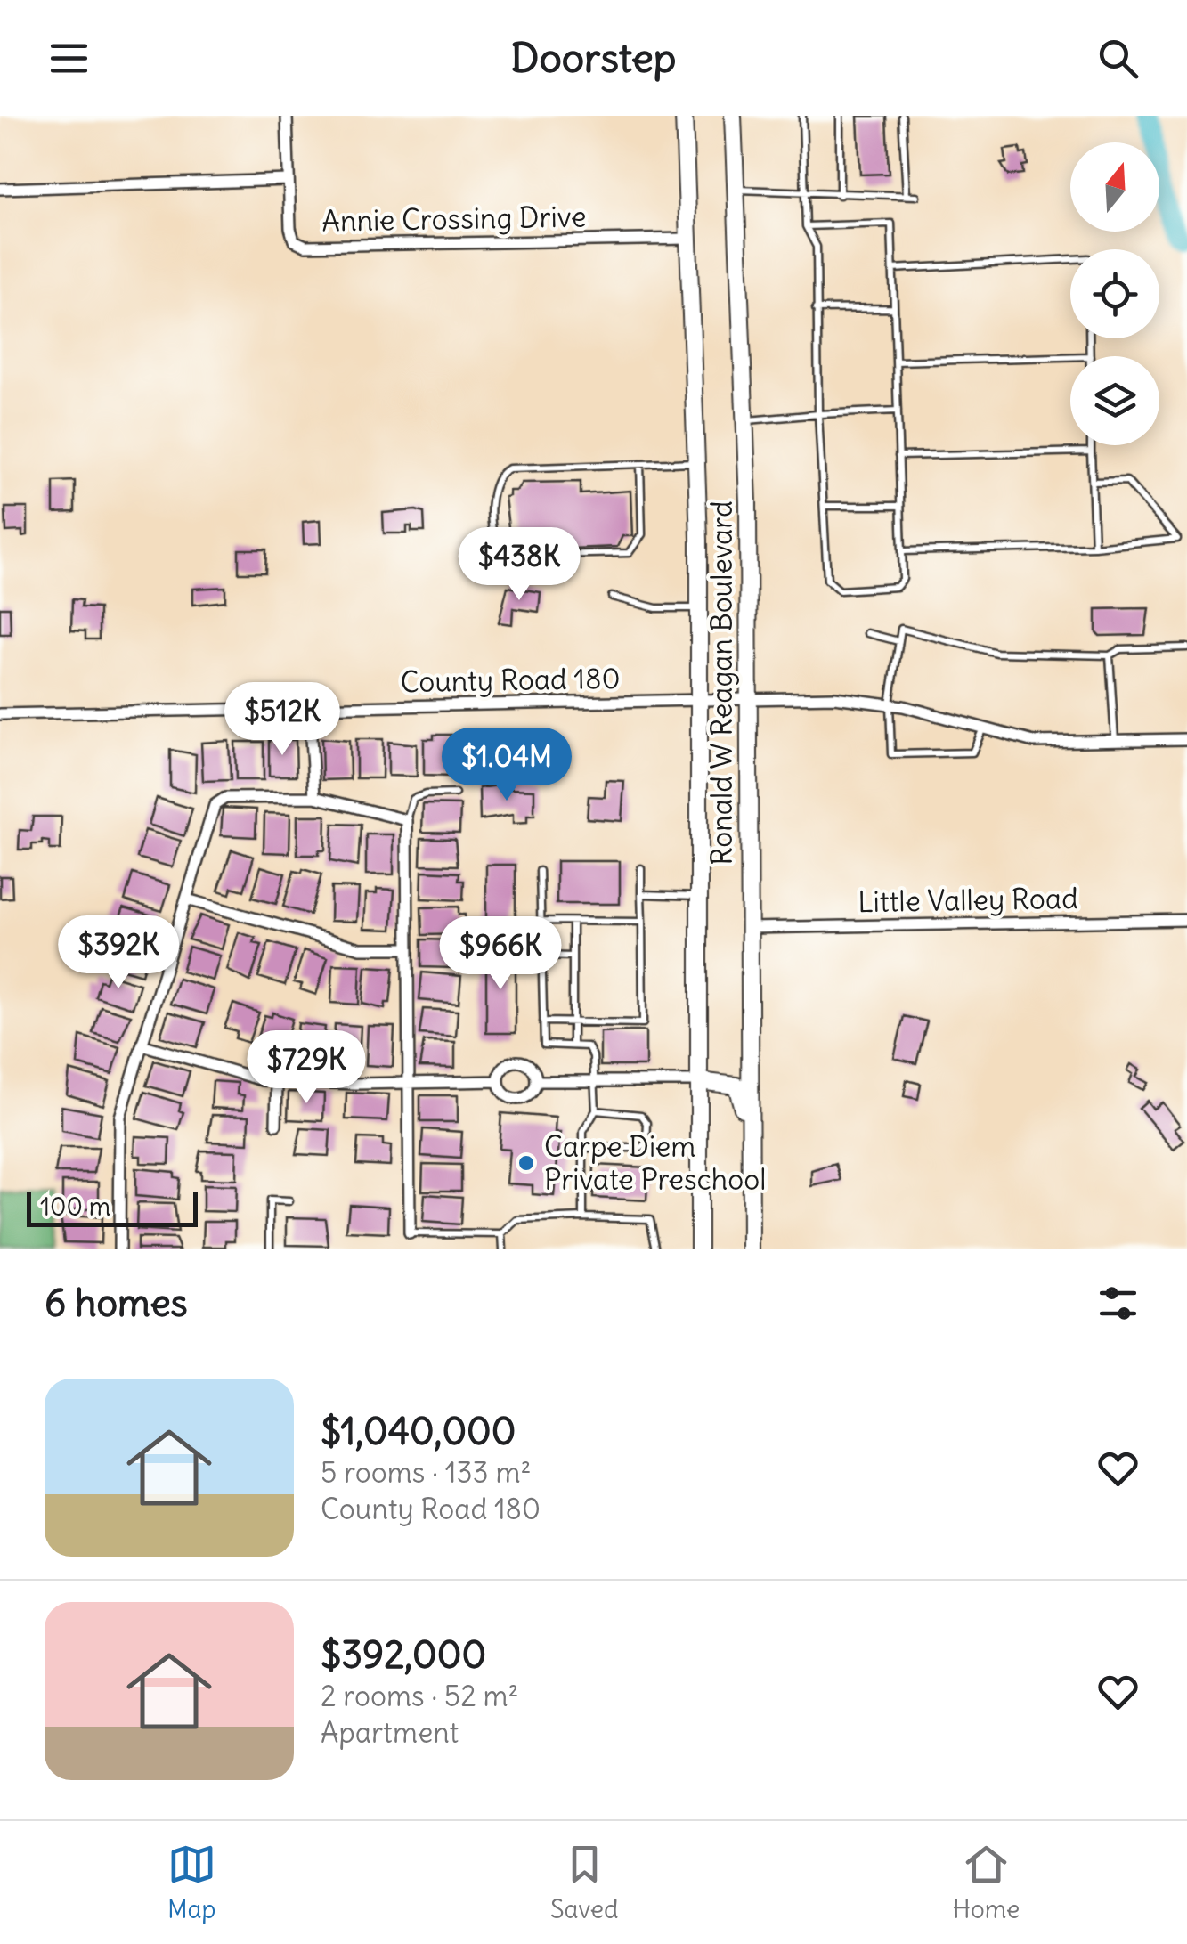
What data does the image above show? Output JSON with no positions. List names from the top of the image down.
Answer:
{
  "streets": {
    "main road": ["Ronald W Reagan Boulevard"],
    "street": ["Annie Crossing Drive", "County Road 180", "Little Valley Road"]
  },
  "crossings": [
    ["Annie Crossing Drive", "Ronald W Reagan Boulevard"],
    ["County Road 180", "Ronald W Reagan Boulevard"],
    ["Ronald W Reagan Boulevard", "Little Valley Road"]
  ],
  "places": ["Carpe Diem Private Preschool"],
  "scale_bar": "100 m",
  "north": "top",
  "page": {
    "header": "Doorstep",
    "price": [
      "$438K",
      "$512K",
      "$1.04M",
      "$392K",
      "$966K",
      "$729K"
    ],
    "scale": "100 m",
    "heading": "6 homes",
    "list": [
      {
        "name": "$1,040,000",
        "note": "5 rooms · 133 m² · County Road 180"
      },
      {
        "name": "$392,000",
        "note": "2 rooms · 52 m² · Apartment"
      }
    ],
    "tabs": ["Map", "Saved", "Home"]
  }
}
